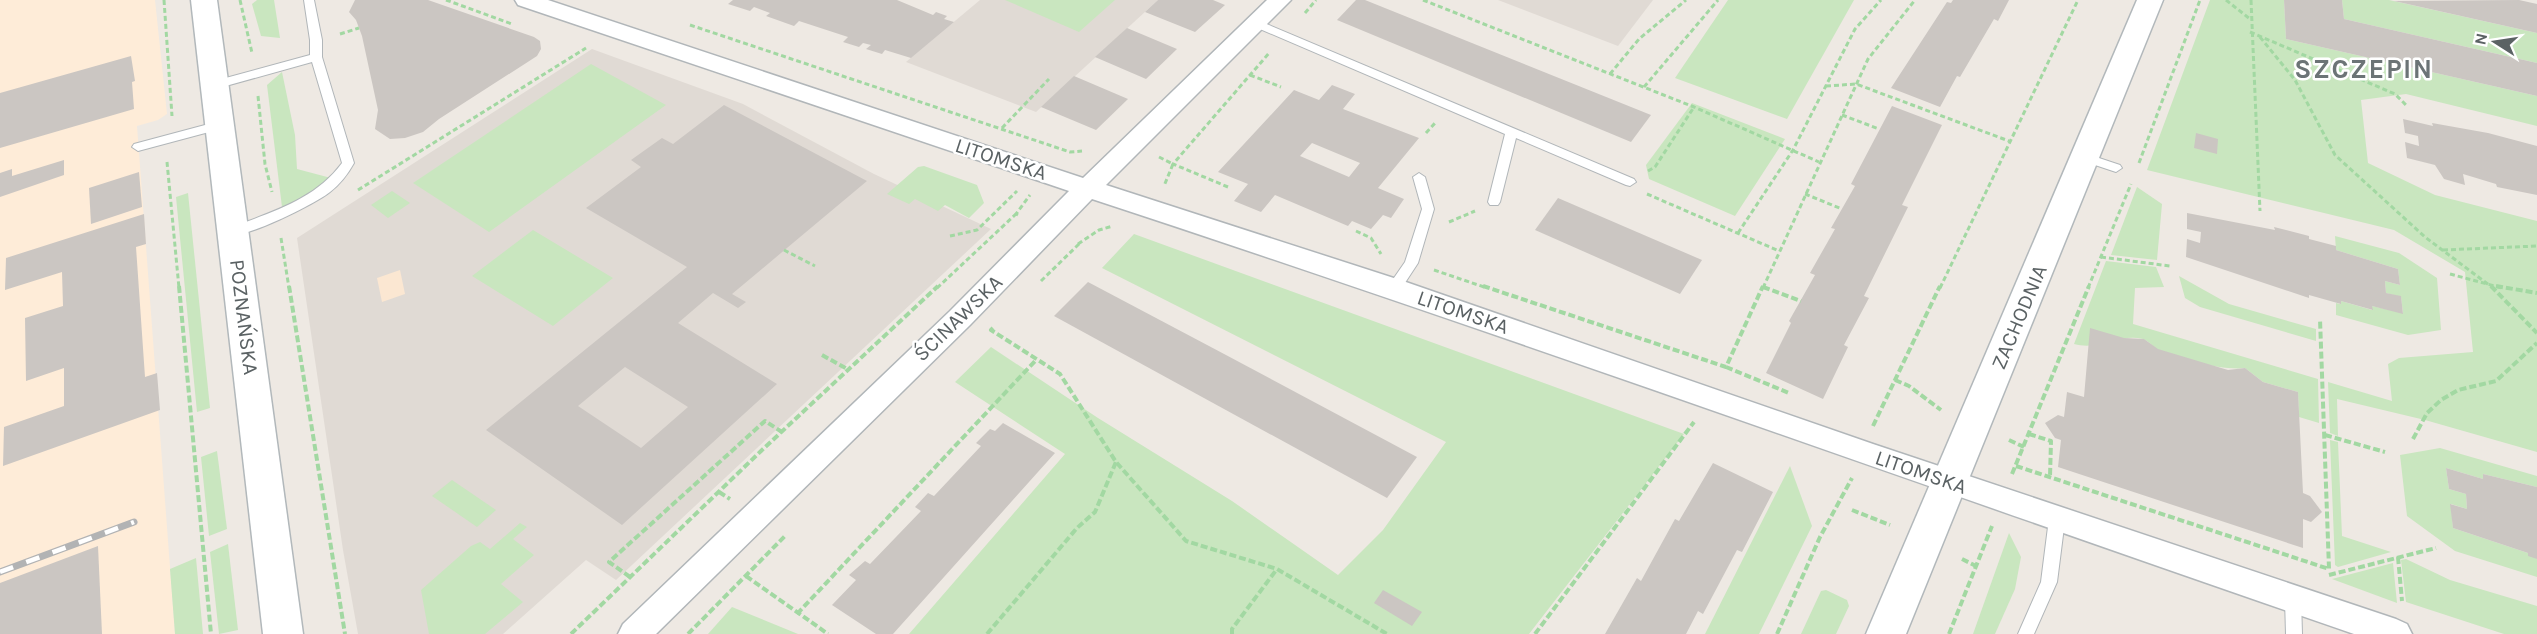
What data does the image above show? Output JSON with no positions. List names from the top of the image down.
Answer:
{
  "streets": {
    "street": [
      "LITOMSKA",
      "POZNAŃSKA",
      "ZACHODNIA",
      "ŚCINAWSKA"
    ]
  },
  "crossings": [
    ["LITOMSKA", "ZACHODNIA"],
    ["LITOMSKA", "ŚCINAWSKA"]
  ],
  "districts": ["SZCZEPIN"],
  "north": "left"
}
